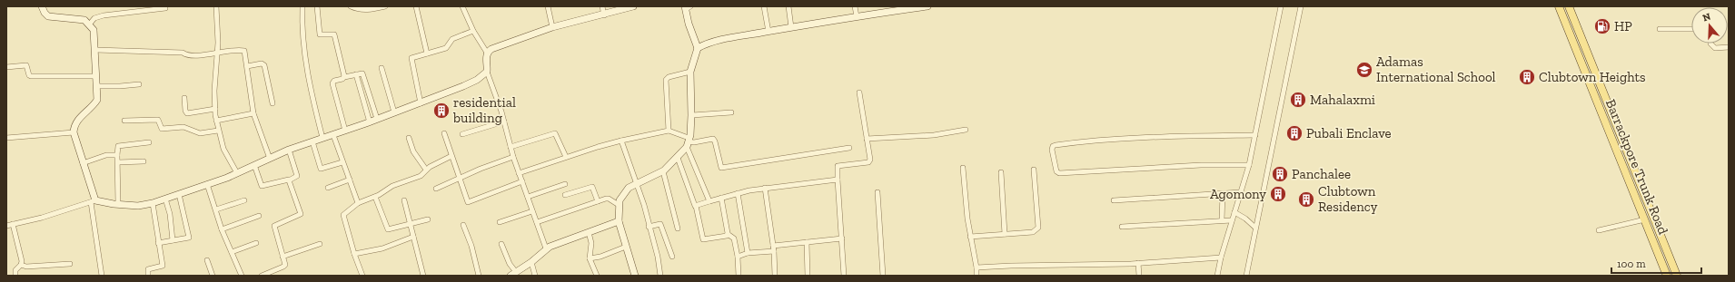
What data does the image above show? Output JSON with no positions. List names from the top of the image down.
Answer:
{
  "streets": {
    "main road": ["Barrackpore Trunk Road"]
  },
  "places": {
    "fuel station": ["HP"],
    "school or university": ["Adamas International School"],
    "building": [
      "Clubtown Heights",
      "Mahalaxmi",
      "residential building",
      "Pubali Enclave",
      "Panchalee",
      "Agomony",
      "Clubtown Residency"
    ]
  },
  "scale_bar": "100 m",
  "north": "top"
}
